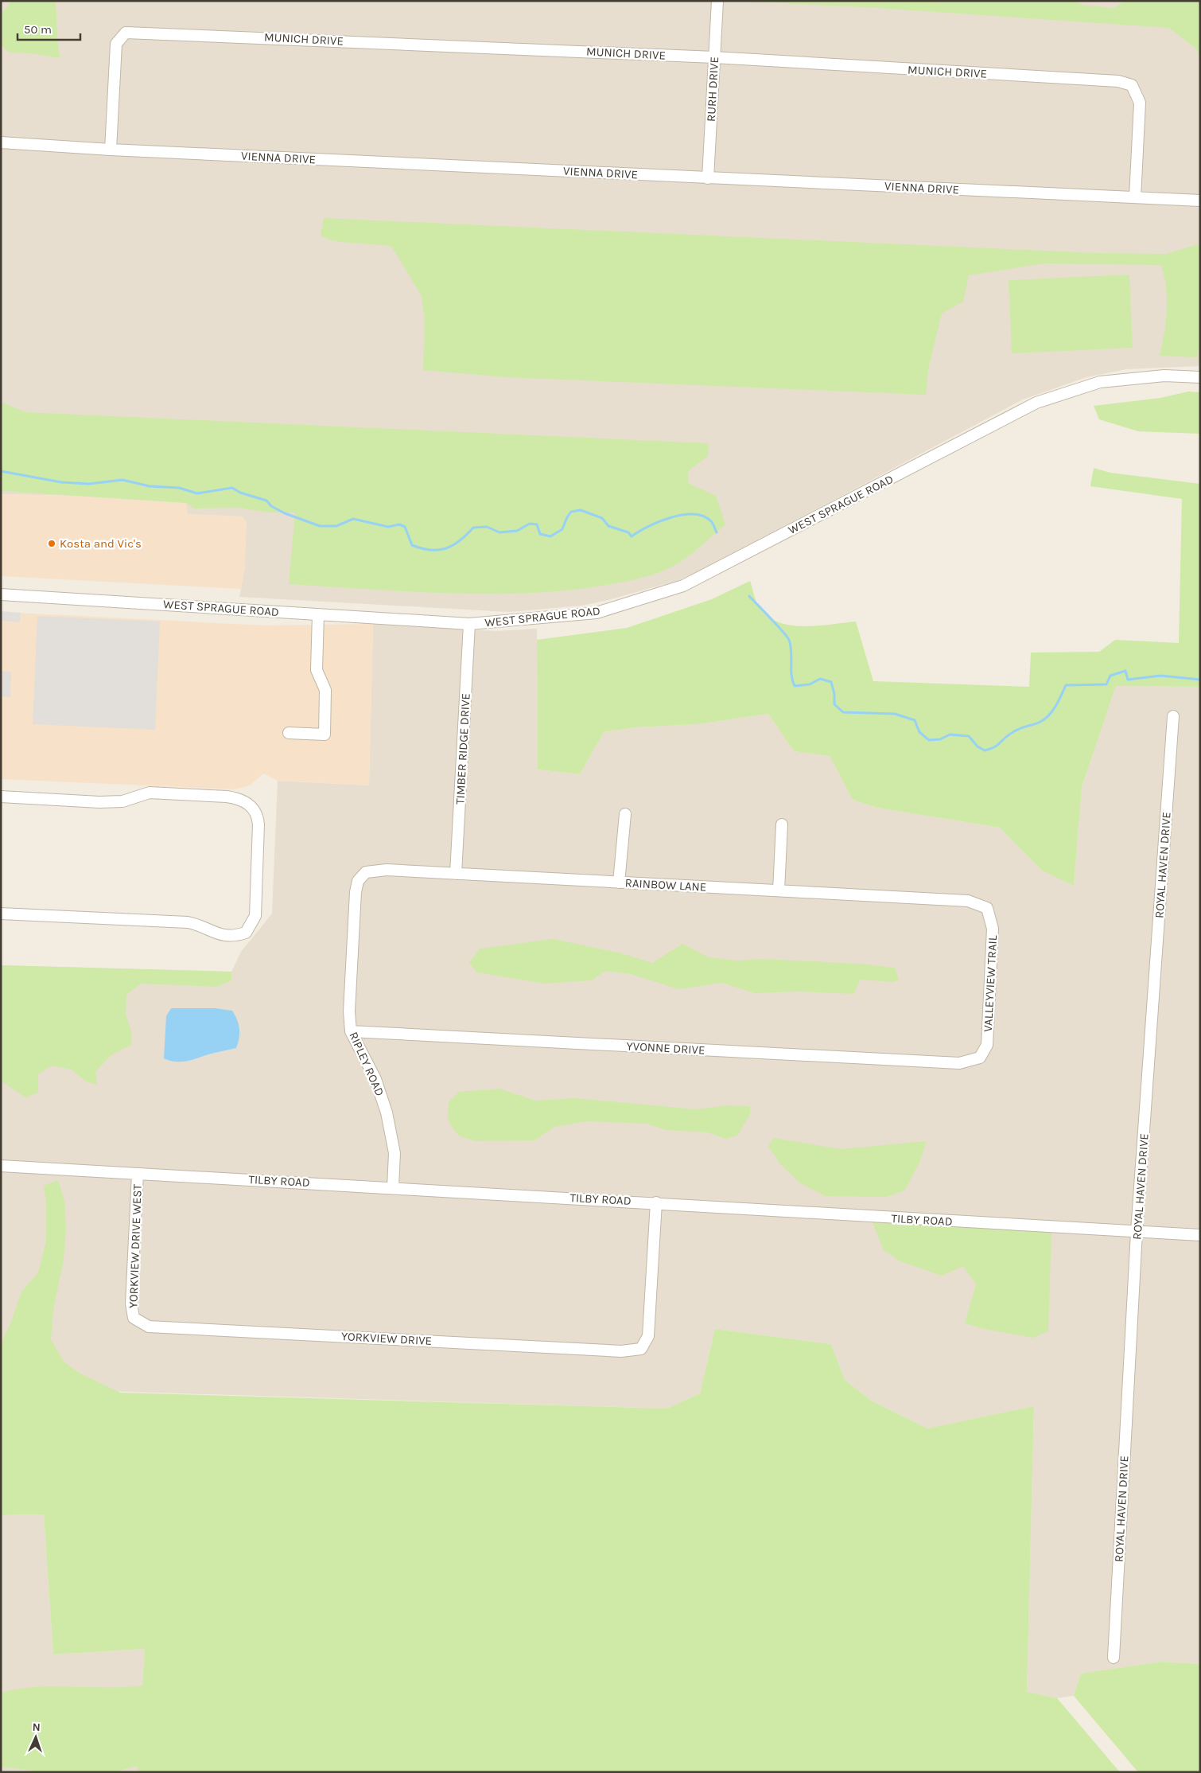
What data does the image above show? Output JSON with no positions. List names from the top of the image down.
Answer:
{
  "streets": {
    "street": [
      "MUNICH DRIVE",
      "RURH DRIVE",
      "VIENNA DRIVE",
      "WEST SPRAGUE ROAD",
      "TIMBER RIDGE DRIVE",
      "ROYAL HAVEN DRIVE",
      "RAINBOW LANE",
      "VALLEYVIEW TRAIL",
      "YVONNE DRIVE",
      "RIPLEY ROAD",
      "TILBY ROAD",
      "YORKVIEW DRIVE WEST",
      "YORKVIEW DRIVE"
    ]
  },
  "crossings": [
    ["MUNICH DRIVE", "RURH DRIVE"],
    ["MUNICH DRIVE", "VIENNA DRIVE"],
    ["RURH DRIVE", "VIENNA DRIVE"],
    ["WEST SPRAGUE ROAD", "TIMBER RIDGE DRIVE"],
    ["TIMBER RIDGE DRIVE", "RAINBOW LANE"],
    ["ROYAL HAVEN DRIVE", "TILBY ROAD"],
    ["RAINBOW LANE", "VALLEYVIEW TRAIL"],
    ["RAINBOW LANE", "RIPLEY ROAD"],
    ["VALLEYVIEW TRAIL", "YVONNE DRIVE"],
    ["YVONNE DRIVE", "RIPLEY ROAD"],
    ["RIPLEY ROAD", "TILBY ROAD"],
    ["TILBY ROAD", "YORKVIEW DRIVE WEST"],
    ["TILBY ROAD", "YORKVIEW DRIVE"],
    ["YORKVIEW DRIVE WEST", "YORKVIEW DRIVE"]
  ],
  "places": ["Kosta and Vic's"],
  "scale_bar": "50 m",
  "north": "top"
}
